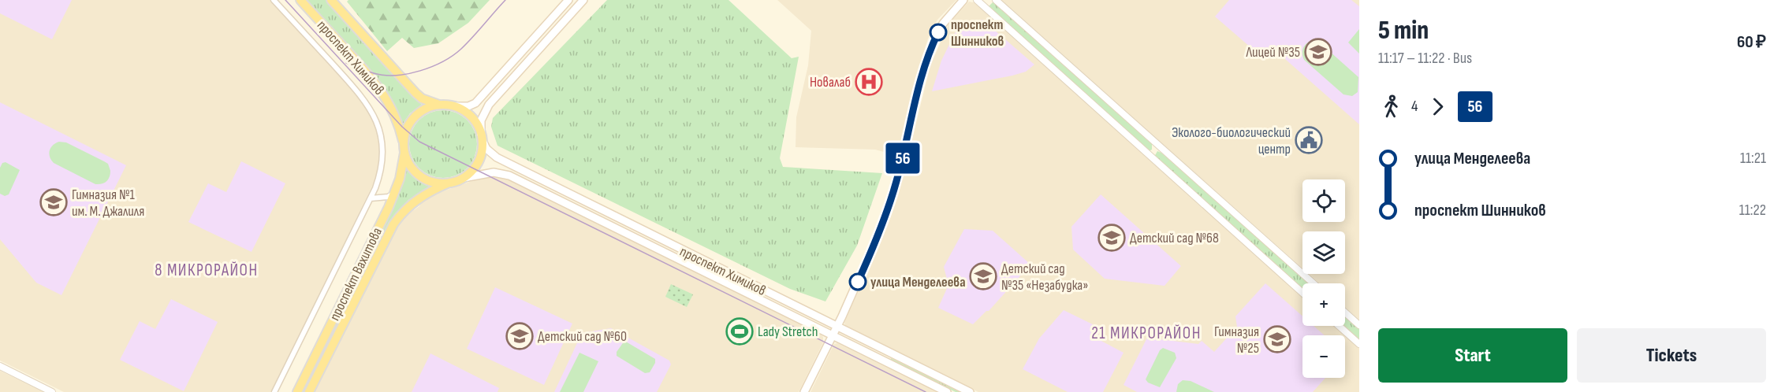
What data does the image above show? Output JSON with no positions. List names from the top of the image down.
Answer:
{
  "streets": {
    "main road": ["проспект Химиков", "проспект Вахитова"]
  },
  "crossings": [
    ["проспект Химиков", "проспект Вахитова"]
  ],
  "districts": ["8 МИКРОРАЙОН", "21 МИКРОРАЙОН"],
  "places": {
    "other": ["проспект Шинников", "улица Менделеева"],
    "school or university": [
      "Лицей №35",
      "Гимназия №1 им. М. Джалиля",
      "Детский сад №68",
      "Детский сад №35 «Незабудка»",
      "Детский сад №60",
      "Гимназия №25"
    ],
    "hospital": ["Новалаб"],
    "public building": ["Эколого-биологический центр"],
    "sports": ["Lady Stretch"]
  },
  "lines": ["bus line 56"],
  "page": {
    "on_map": "56",
    "heading": ["5 min", "11:17 – 11:22 · Bus", "60 ₽"],
    "legs": ["4", "56"],
    "list": [
      {
        "name": "улица Менделеева",
        "value": "11:21"
      },
      {
        "name": "проспект Шинников",
        "value": "11:22"
      }
    ],
    "map_buttons": ["+", "−"],
    "buttons": ["Start", "Tickets"]
  }
}
